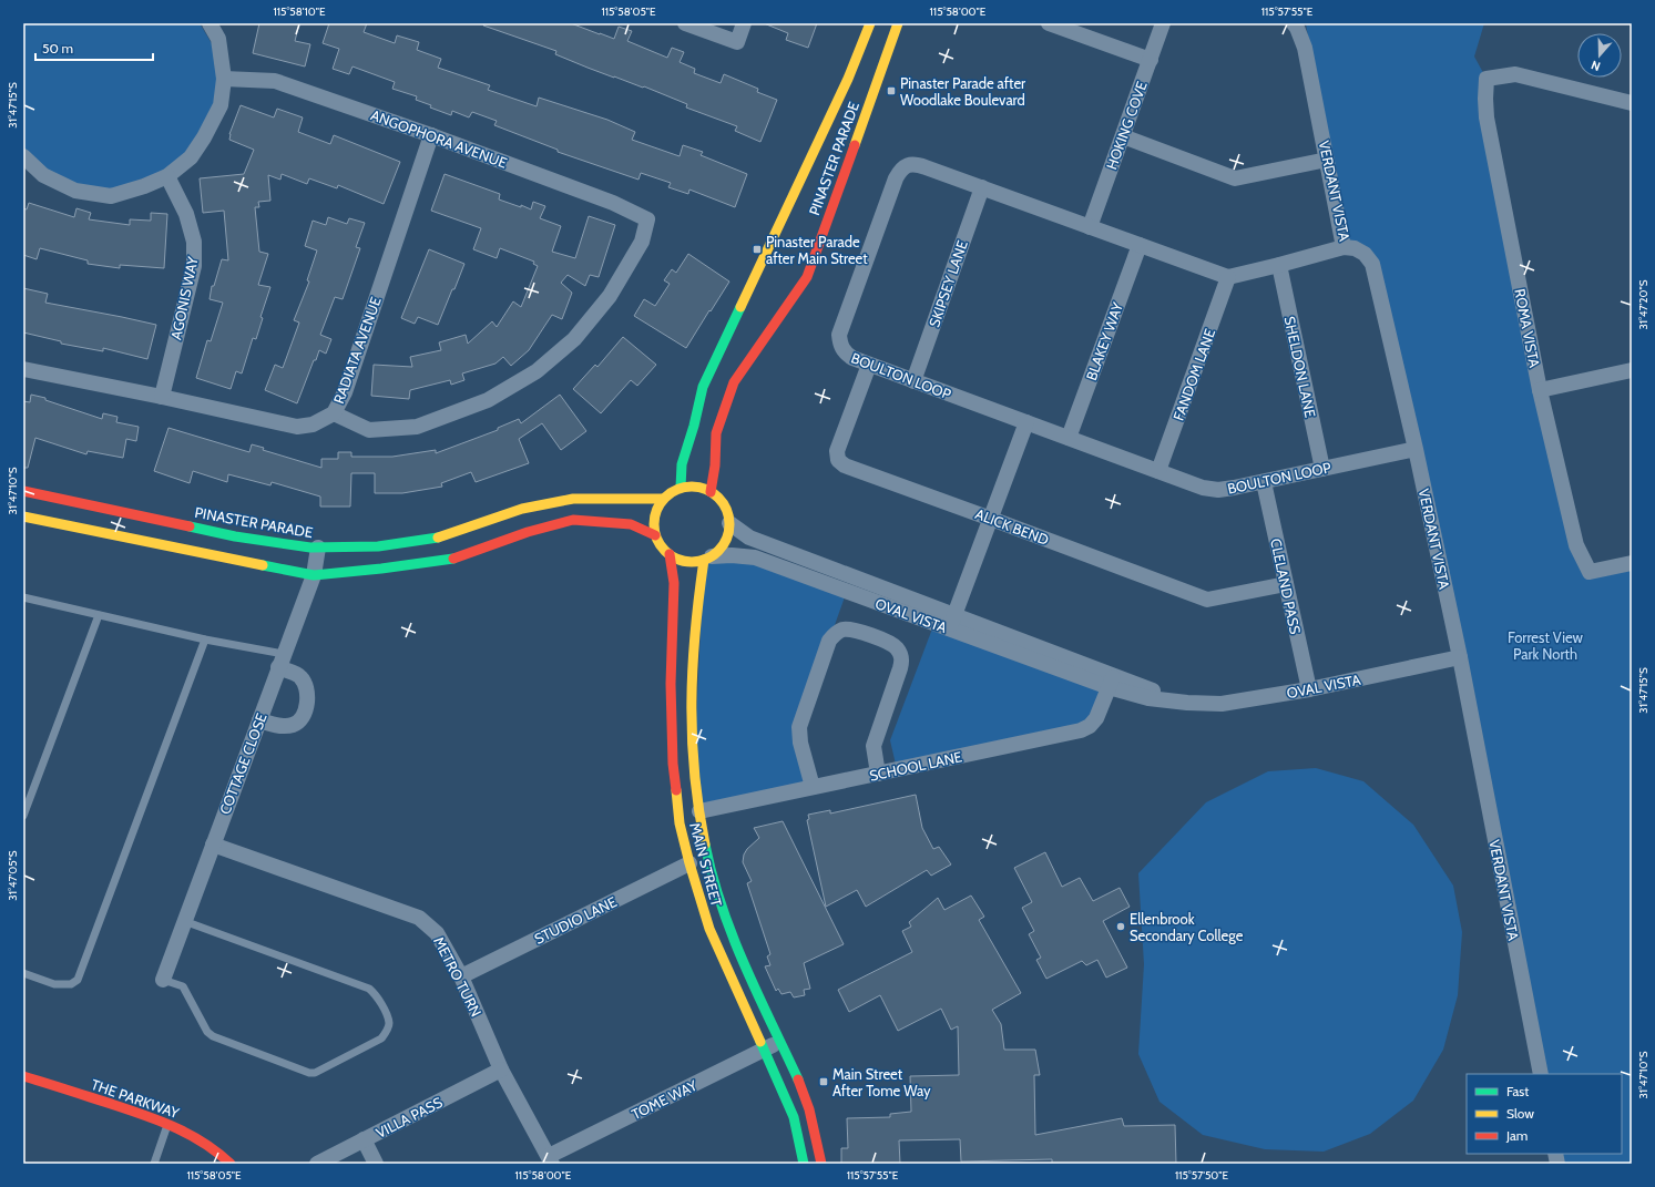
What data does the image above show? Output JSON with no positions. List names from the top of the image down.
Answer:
{
  "streets": {
    "main road": ["PINASTER PARADE", "MAIN STREET", "THE PARKWAY"],
    "street": [
      "HOKING COVE",
      "ANGOPHORA AVENUE",
      "VERDANT VISTA",
      "SKIPSEY LANE",
      "AGONIS WAY",
      "ROMA VISTA",
      "BLAKEY WAY",
      "RADIATA AVENUE",
      "SHELDON LANE",
      "FANDOM LANE",
      "BOULTON LOOP",
      "ALICK BEND",
      "CLELAND PASS",
      "OVAL VISTA",
      "COTTAGE CLOSE",
      "SCHOOL LANE",
      "STUDIO LANE",
      "METRO TURN",
      "TOME WAY",
      "VILLA PASS"
    ]
  },
  "crossings": [
    ["HOKING COVE", "BOULTON LOOP"],
    ["ANGOPHORA AVENUE", "RADIATA AVENUE"],
    ["PINASTER PARADE", "OVAL VISTA"],
    ["PINASTER PARADE", "COTTAGE CLOSE"],
    ["PINASTER PARADE", "MAIN STREET"],
    ["VERDANT VISTA", "BOULTON LOOP"],
    ["VERDANT VISTA", "OVAL VISTA"],
    ["SKIPSEY LANE", "BOULTON LOOP"],
    ["AGONIS WAY", "RADIATA AVENUE"],
    ["BLAKEY WAY", "BOULTON LOOP"],
    ["SHELDON LANE", "BOULTON LOOP"],
    ["FANDOM LANE", "BOULTON LOOP"],
    ["BOULTON LOOP", "ALICK BEND"],
    ["BOULTON LOOP", "CLELAND PASS"],
    ["ALICK BEND", "CLELAND PASS"],
    ["CLELAND PASS", "OVAL VISTA"],
    ["OVAL VISTA", "SCHOOL LANE"],
    ["OVAL VISTA", "MAIN STREET"],
    ["COTTAGE CLOSE", "METRO TURN"],
    ["SCHOOL LANE", "MAIN STREET"],
    ["MAIN STREET", "STUDIO LANE"],
    ["MAIN STREET", "TOME WAY"],
    ["STUDIO LANE", "METRO TURN"],
    ["METRO TURN", "TOME WAY"],
    ["METRO TURN", "VILLA PASS"]
  ],
  "parks": ["Forrest View Park North"],
  "places": {
    "transit": ["Pinaster Parade after Woodlake Boulevard", "Pinaster Parade after Main Street", "Main Street After Tome Way"],
    "other": ["Ellenbrook Secondary College"]
  },
  "legend": ["Fast", "Slow", "Jam"],
  "scale_bar": "50 m",
  "north": "bottom",
  "coordinates": [
    "115°58'10\"E",
    "115°58'05\"E",
    "115°58'00\"E",
    "115°57'55\"E",
    "31°47'15\"S",
    "31°47'20\"S",
    "31°47'10\"S",
    "31°47'05\"S",
    "115°57'50\"E"
  ]
}
